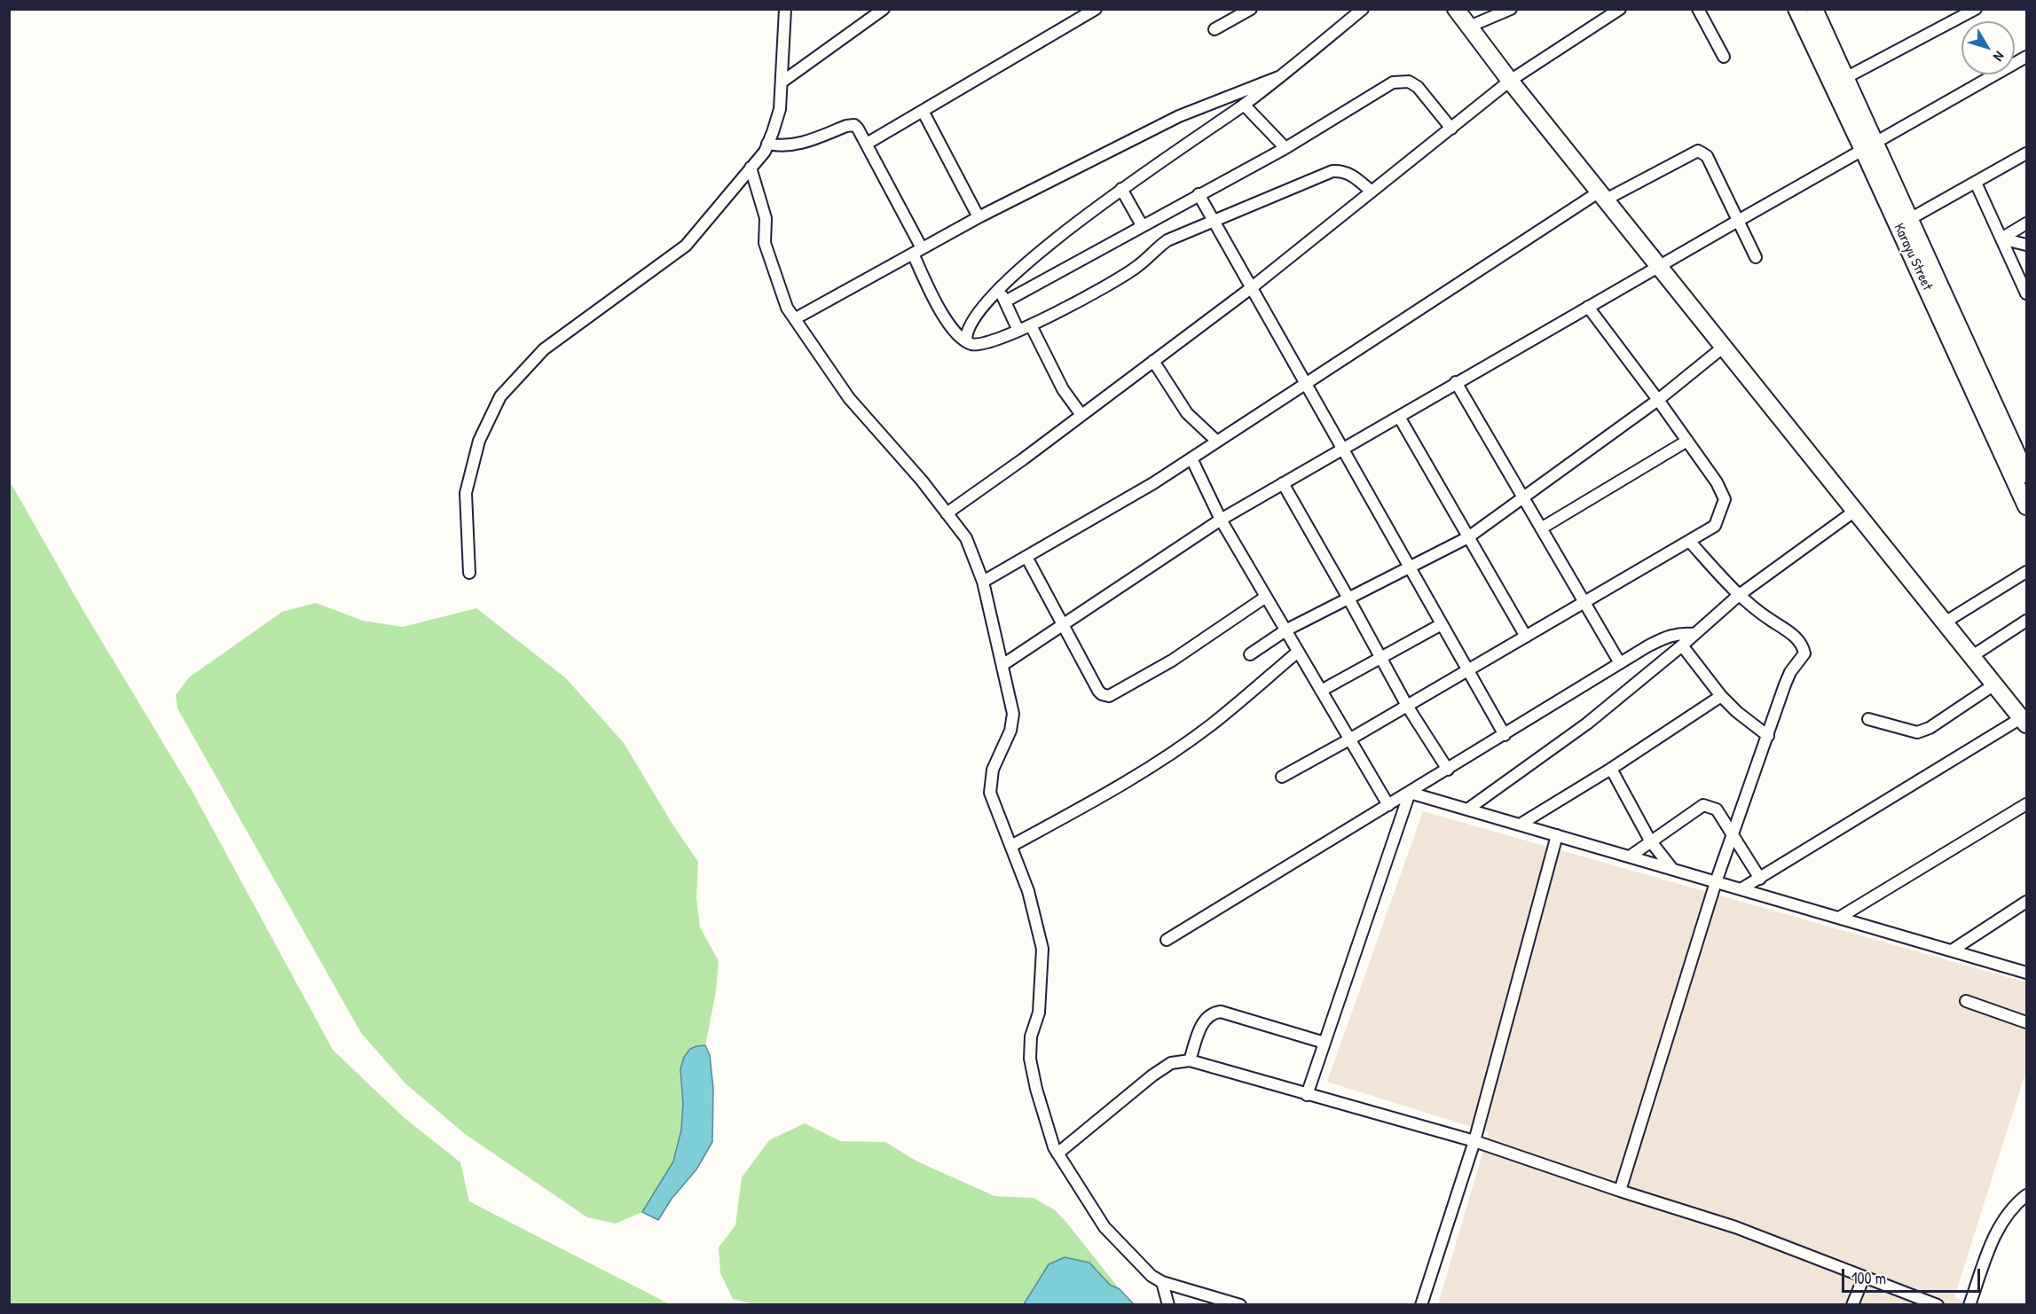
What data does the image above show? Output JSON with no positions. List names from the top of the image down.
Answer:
{
  "streets": {
    "main road": ["Karayu Street"]
  },
  "scale_bar": "100 m",
  "north": "bottom right"
}
